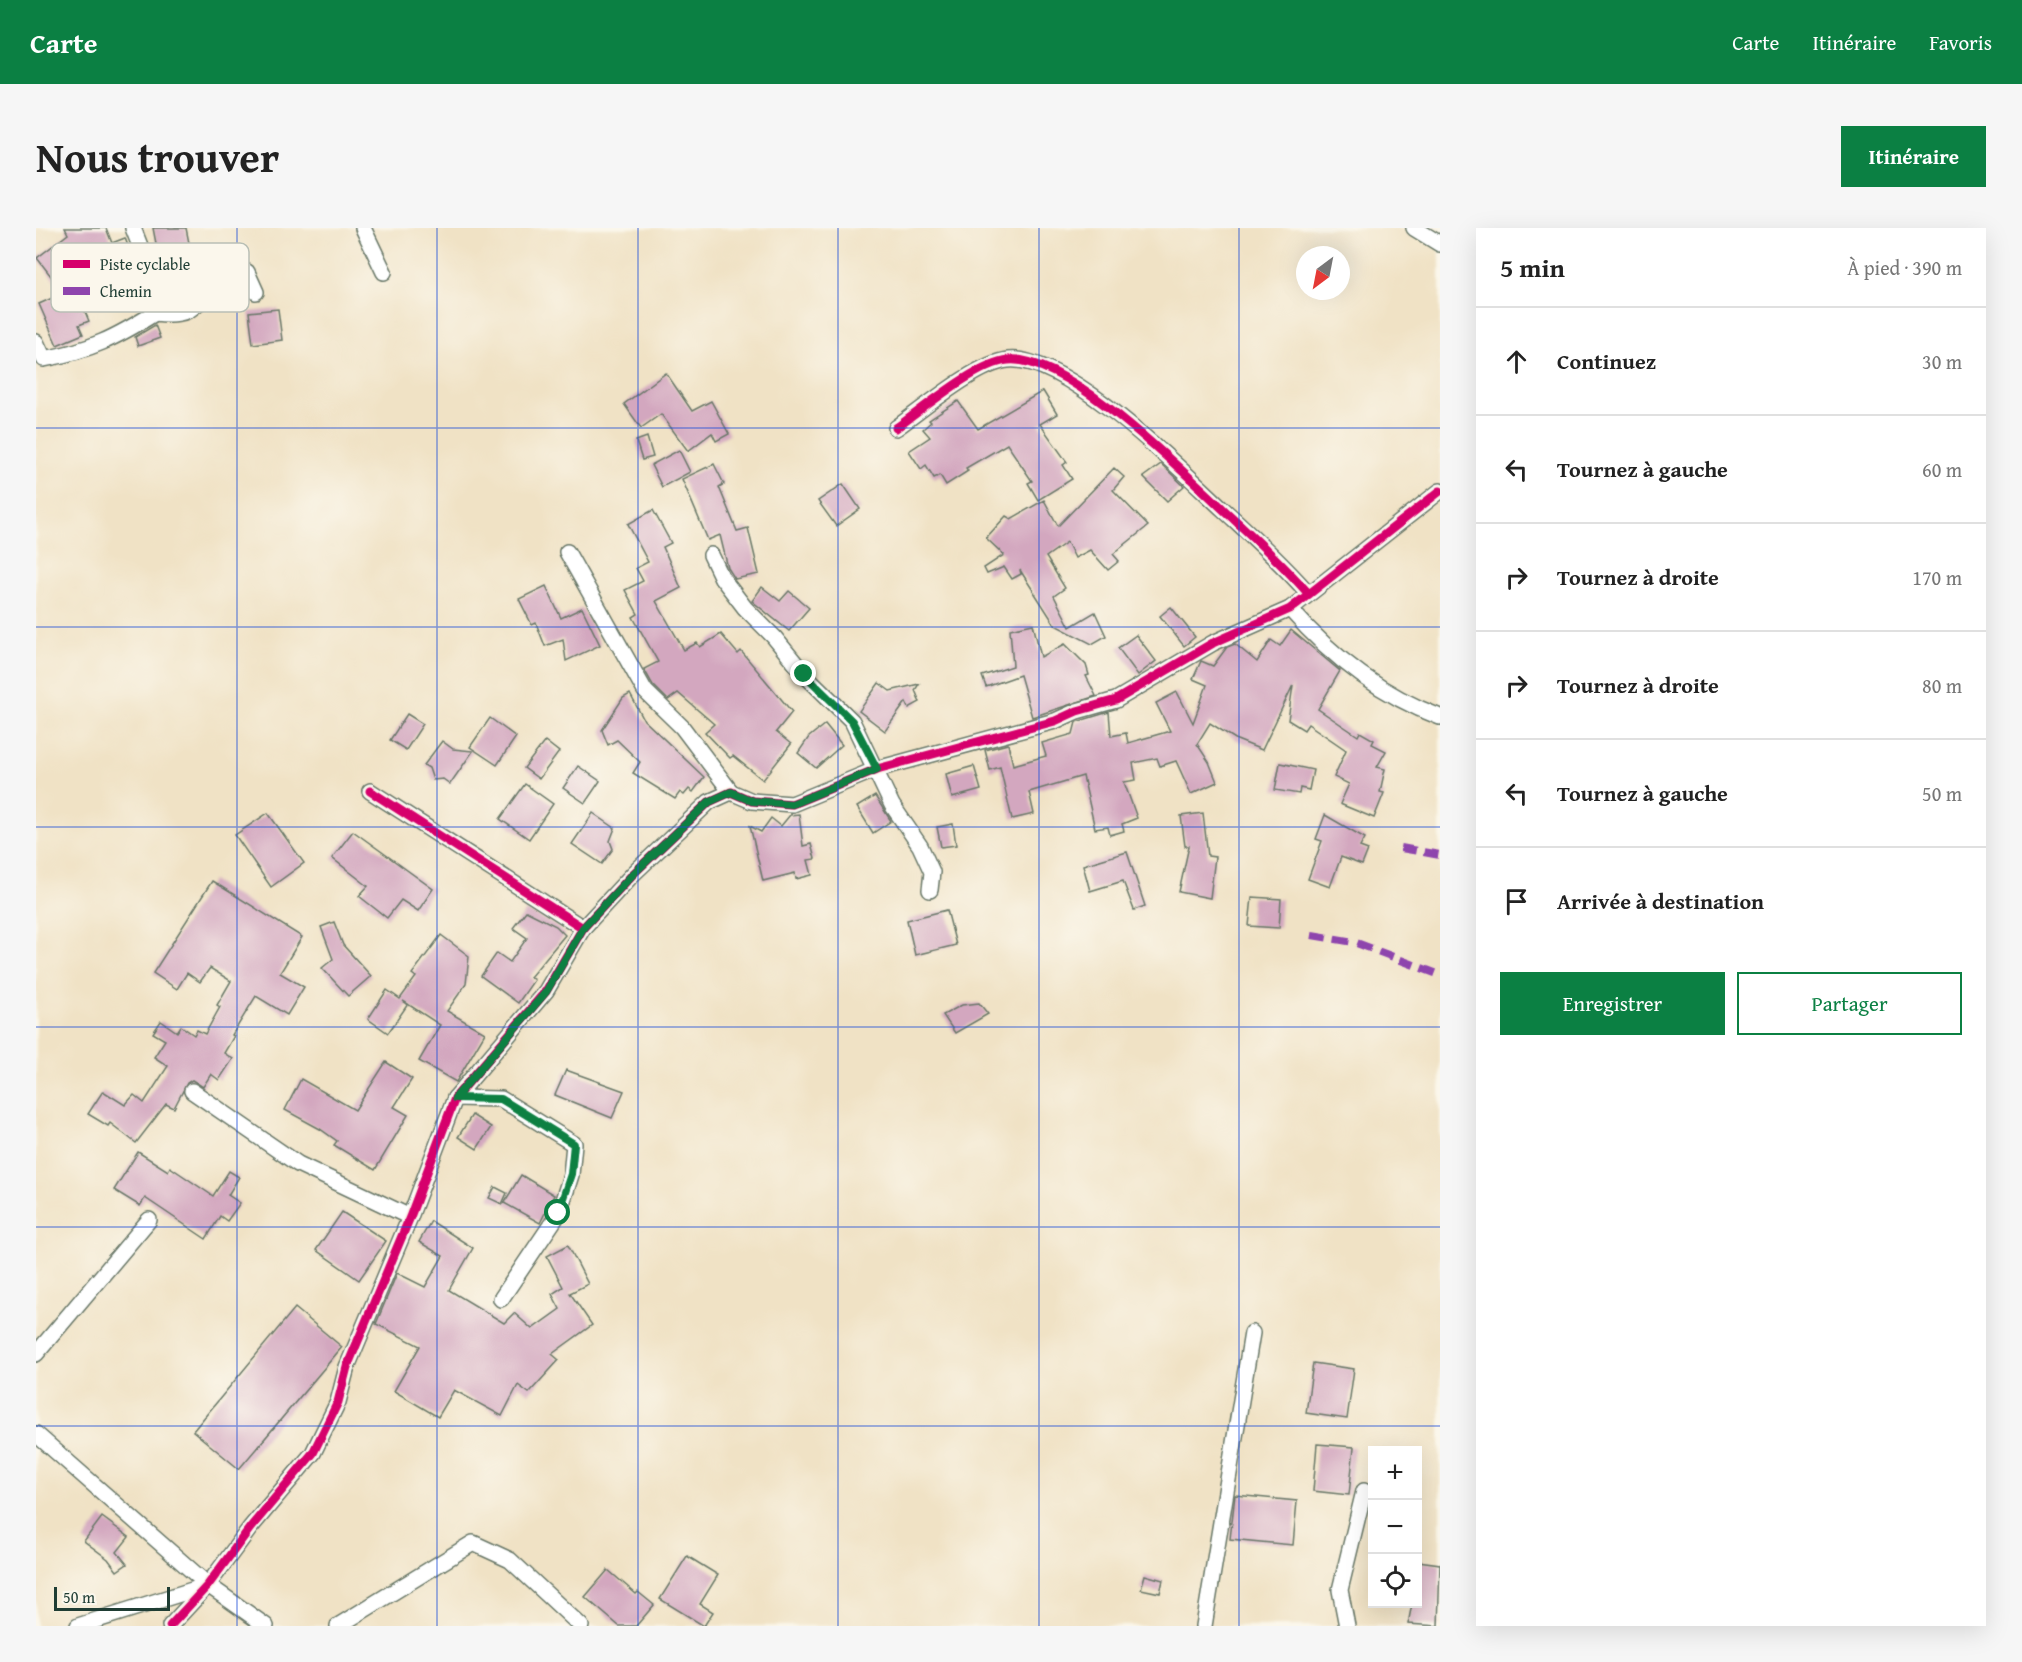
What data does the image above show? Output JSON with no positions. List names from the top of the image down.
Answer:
{
  "legend": ["Piste cyclable", "Chemin"],
  "scale_bar": "50 m",
  "north": "bottom left",
  "page": {
    "header": "Carte",
    "nav": ["Carte", "Itinéraire", "Favoris"],
    "title": "Nous trouver",
    "buttons": [
      "Itinéraire",
      ["Enregistrer", "Partager"]
    ],
    "heading": ["5 min", "À pied · 390 m"],
    "list": [
      ["Continuez", "30 m"],
      ["Tournez à gauche", "60 m"],
      ["Tournez à droite", "170 m"],
      ["Tournez à droite", "80 m"],
      ["Tournez à gauche", "50 m"],
      "Arrivée à destination"
    ],
    "map_buttons": ["+", "−"],
    "scale": "50 m"
  }
}
